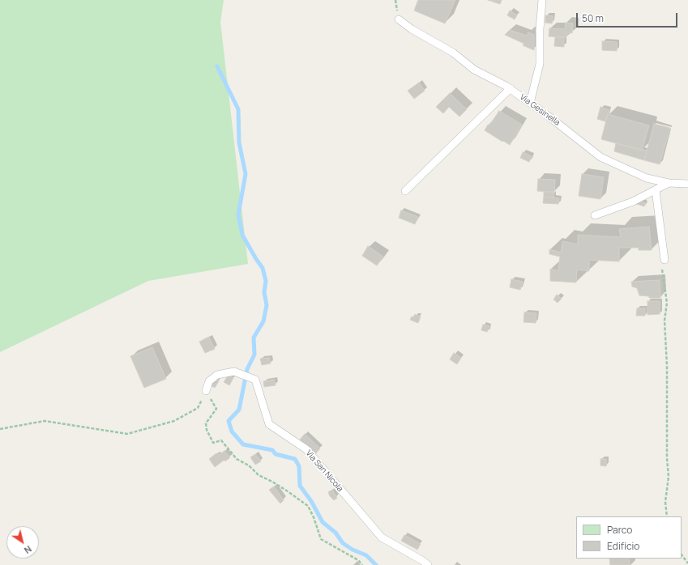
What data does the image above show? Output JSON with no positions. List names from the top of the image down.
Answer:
{
  "streets": {
    "lane": ["Via Gesinella", "Via San Nicola"]
  },
  "legend": ["Parco", "Edificio"],
  "scale_bar": "50 m",
  "north": "bottom right"
}
